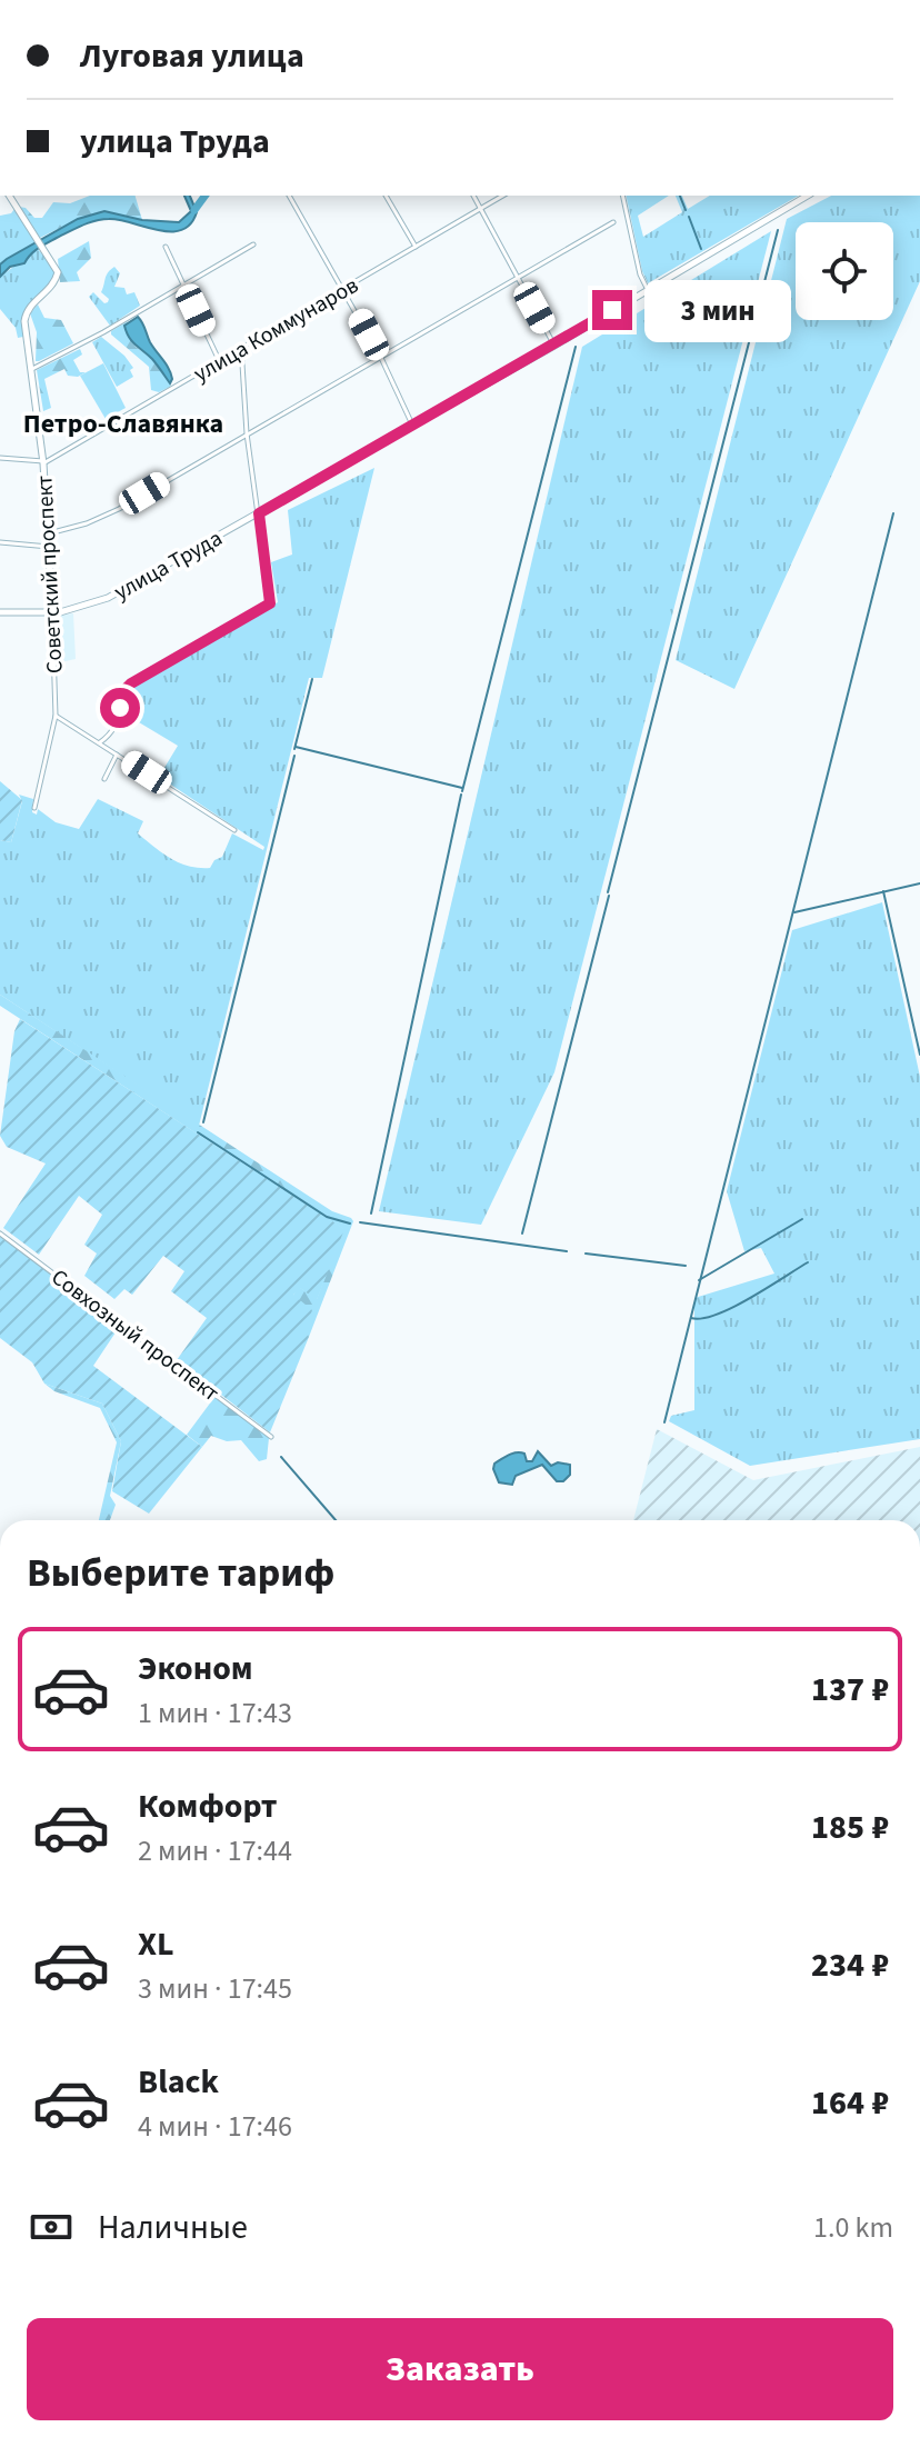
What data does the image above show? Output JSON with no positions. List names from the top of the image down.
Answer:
{
  "streets": {
    "street": [
      "улица Коммунаров",
      "улица Труда",
      "Советский проспект",
      "Совхозный проспект"
    ]
  },
  "crossings": [
    ["улица Коммунаров", "Советский проспект"],
    ["улица Труда", "Советский проспект"]
  ],
  "districts": ["Петро-Славянка"],
  "page": {
    "banner": ["Луговая улица", "улица Труда"],
    "bubble": "3 мин",
    "heading": "Выберите тариф",
    "list": [
      {
        "name": "Эконом",
        "note": "1 мин · 17:43",
        "value": "137 ₽"
      },
      {
        "name": "Комфорт",
        "note": "2 мин · 17:44",
        "value": "185 ₽"
      },
      {
        "name": "XL",
        "note": "3 мин · 17:45",
        "value": "234 ₽"
      },
      {
        "name": "Black",
        "note": "4 мин · 17:46",
        "value": "164 ₽"
      }
    ],
    "pay": ["Наличные", "1.0 km"],
    "buttons": "Заказать"
  }
}
